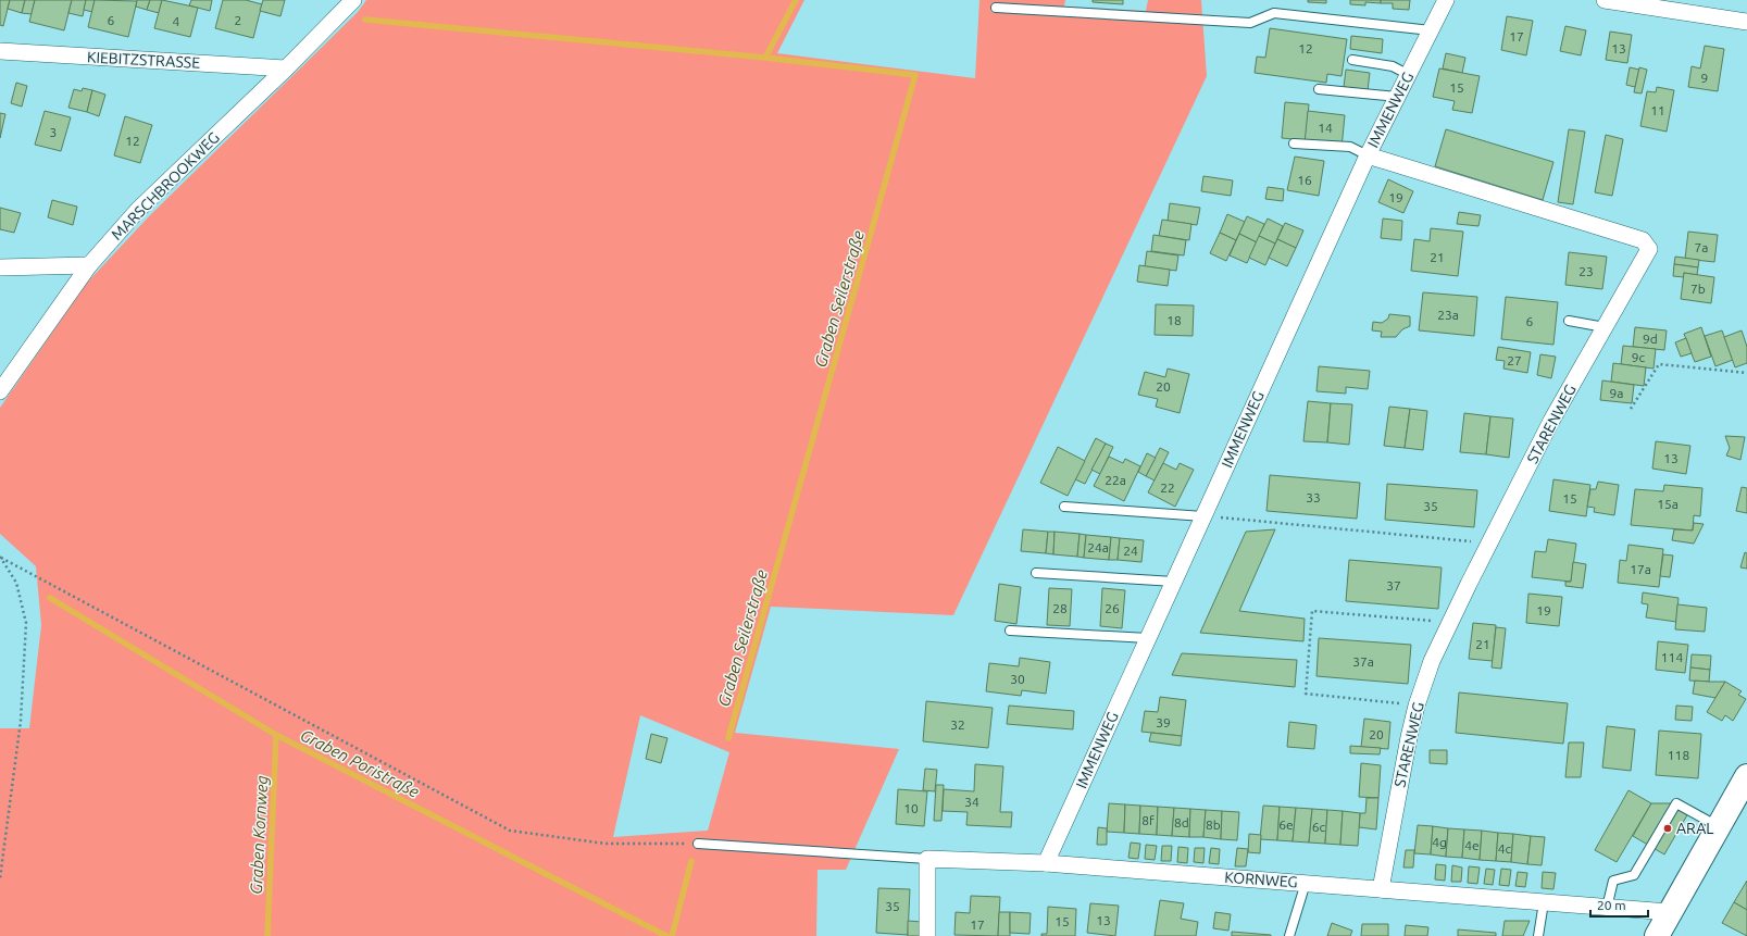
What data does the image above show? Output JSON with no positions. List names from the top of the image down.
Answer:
{
  "streets": {
    "street": [
      "KIEBITZSTRASSE",
      "IMMENWEG",
      "MARSCHBROOKWEG",
      "STARENWEG",
      "KORNWEG"
    ]
  },
  "crossings": [
    ["KIEBITZSTRASSE", "MARSCHBROOKWEG"],
    ["IMMENWEG", "STARENWEG"],
    ["IMMENWEG", "KORNWEG"],
    ["STARENWEG", "KORNWEG"]
  ],
  "water": ["Graben Seilerstraße", "Graben Poristraße", "Graben Kornweg"],
  "places": ["ARAL"],
  "house_numbers": [
    "6",
    "2",
    "4",
    "17",
    "12",
    "13",
    "9",
    "15",
    "11",
    "14",
    "3",
    "12",
    "16",
    "19",
    "7a",
    "21",
    "23",
    "7b",
    "23a",
    "18",
    "6",
    "9d",
    "9c",
    "27",
    "20",
    "9a",
    "13",
    "22a",
    "22",
    "33",
    "15",
    "15a",
    "35",
    "24a",
    "24",
    "17a",
    "37",
    "28",
    "26",
    "19",
    "21",
    "114",
    "37a",
    "30",
    "39",
    "32",
    "20",
    "118",
    "34",
    "10",
    "8f",
    "8d",
    "8b",
    "6e",
    "6c",
    "4g",
    "4e",
    "4c",
    "35",
    "13",
    "15",
    "17"
  ],
  "scale_bar": "20 m"
}
